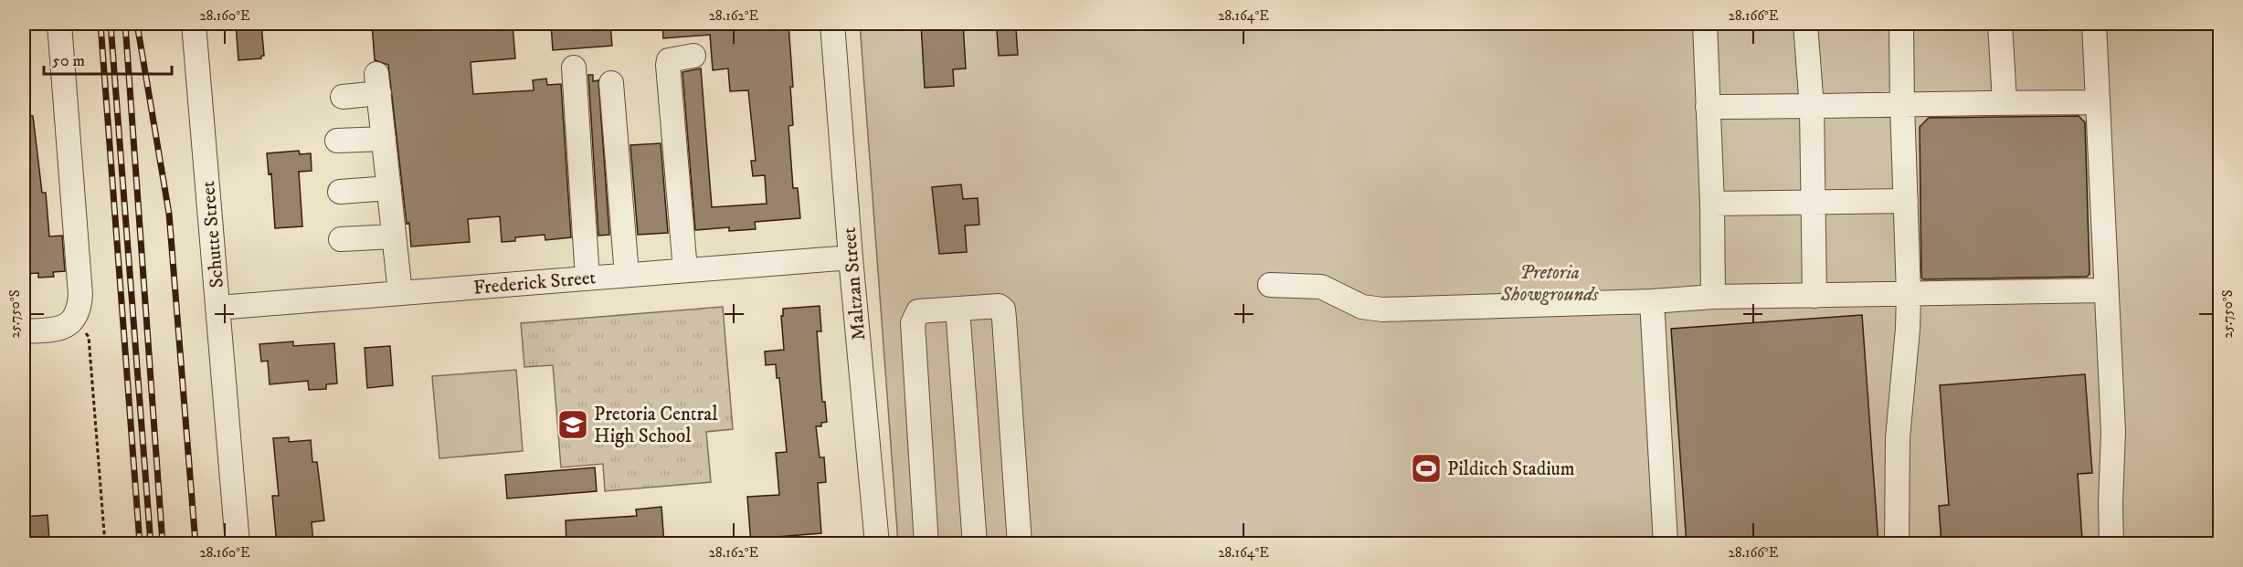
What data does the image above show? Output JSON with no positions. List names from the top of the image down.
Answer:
{
  "streets": {
    "street": ["Schutte Street", "Frederick Street", "Maltzan Street"]
  },
  "crossings": [
    ["Schutte Street", "Frederick Street"],
    ["Frederick Street", "Maltzan Street"]
  ],
  "parks": ["Pretoria Showgrounds"],
  "places": {
    "school or university": ["Pretoria Central High School"],
    "sports": ["Pilditch Stadium"]
  },
  "scale_bar": "50 m",
  "coordinates": [
    "28.160°E",
    "28.162°E",
    "28.164°E",
    "28.166°E",
    "25.750°S"
  ]
}
